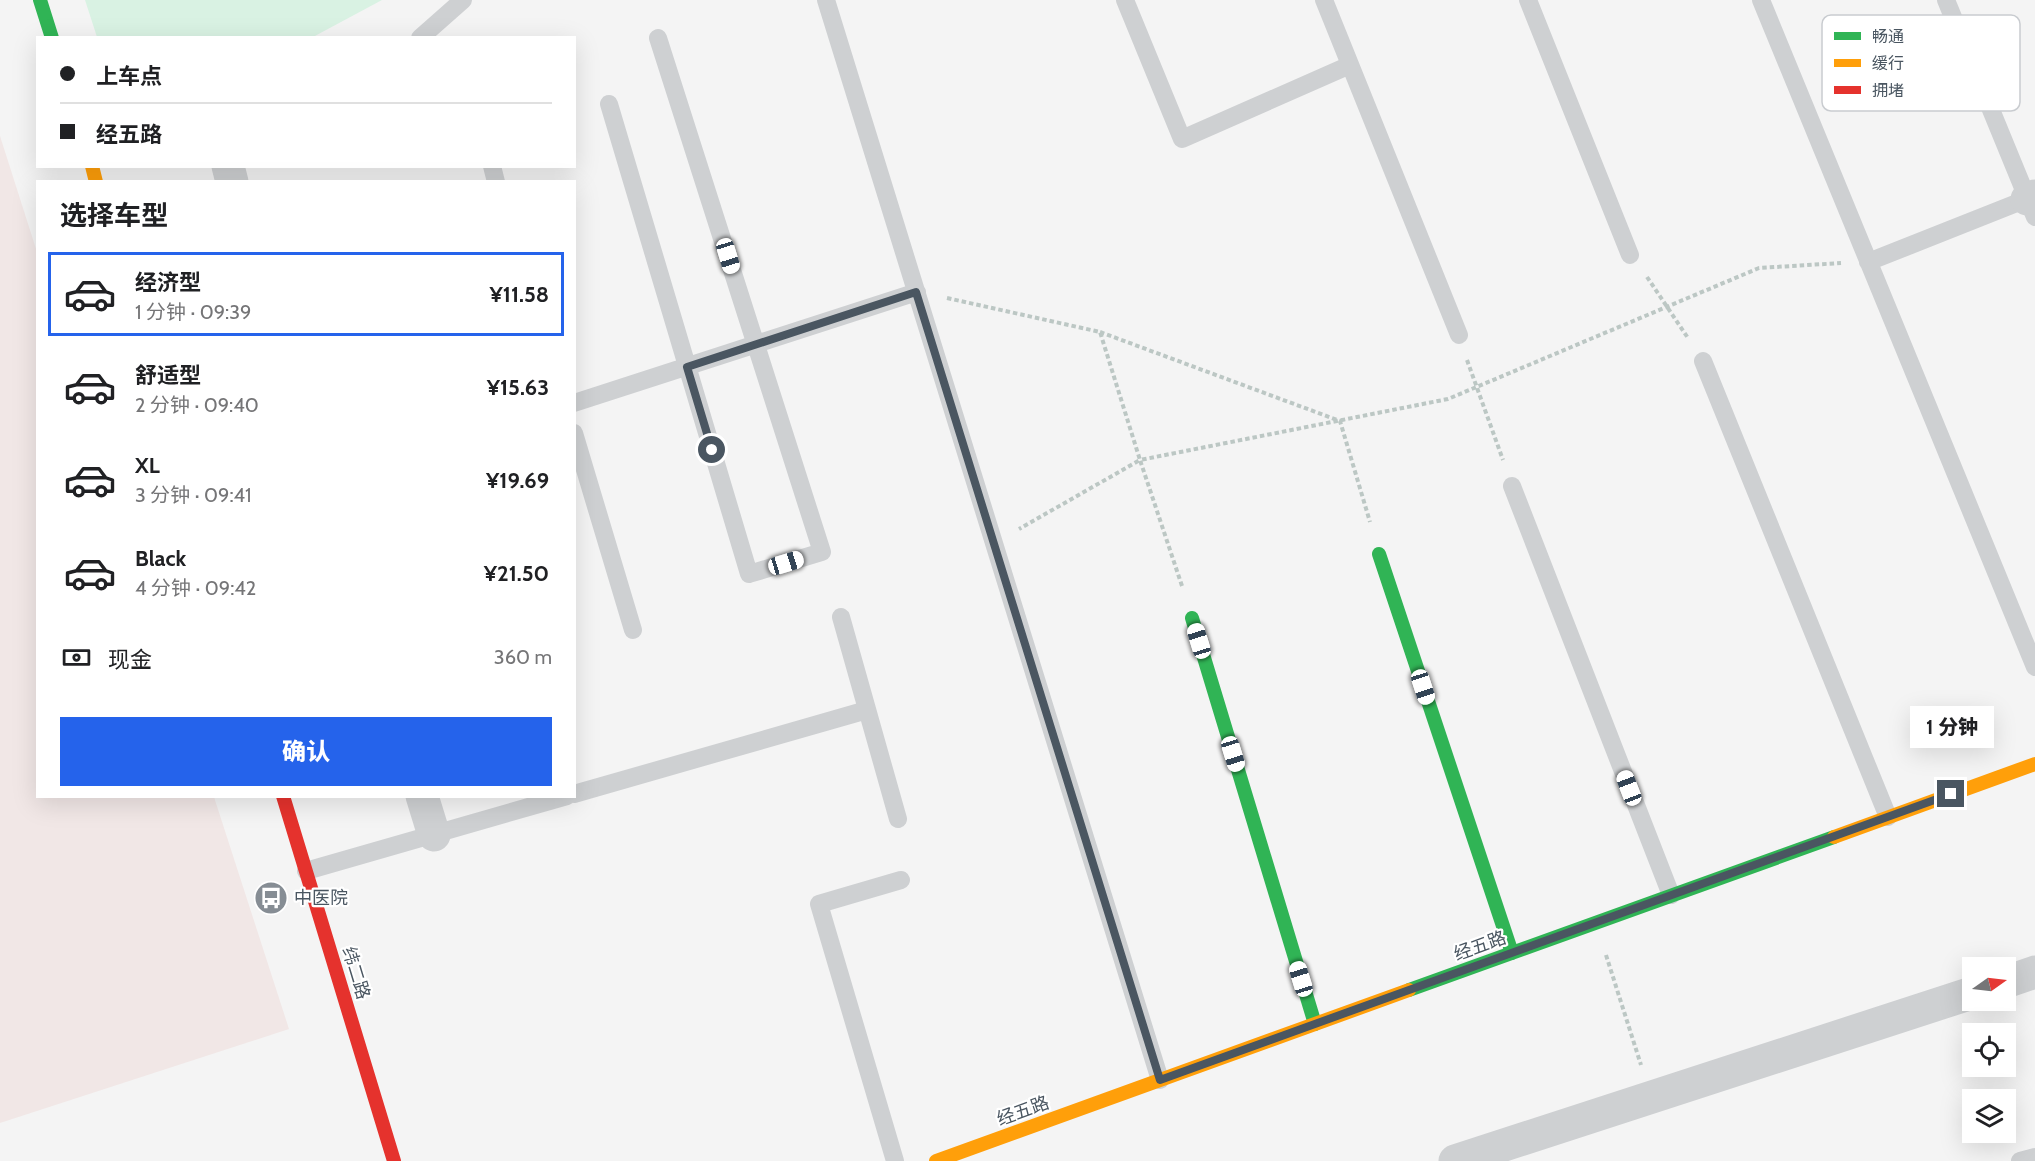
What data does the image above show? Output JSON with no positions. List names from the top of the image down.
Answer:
{
  "streets": {
    "street": ["经五路", "纬二路"]
  },
  "places": {
    "bus stop": ["中医院"]
  },
  "legend": ["畅通", "缓行", "拥堵"],
  "north": "right",
  "page": {
    "banner": ["上车点", "经五路"],
    "heading": "选择车型",
    "list": [
      {
        "name": "经济型",
        "note": "1 分钟 · 09:39",
        "value": "¥11.58"
      },
      {
        "name": "舒适型",
        "note": "2 分钟 · 09:40",
        "value": "¥15.63"
      },
      {
        "name": "XL",
        "note": "3 分钟 · 09:41",
        "value": "¥19.69"
      },
      {
        "name": "Black",
        "note": "4 分钟 · 09:42",
        "value": "¥21.50"
      }
    ],
    "pay": ["现金", "360 m"],
    "buttons": "确认",
    "bubble": "1 分钟"
  }
}
